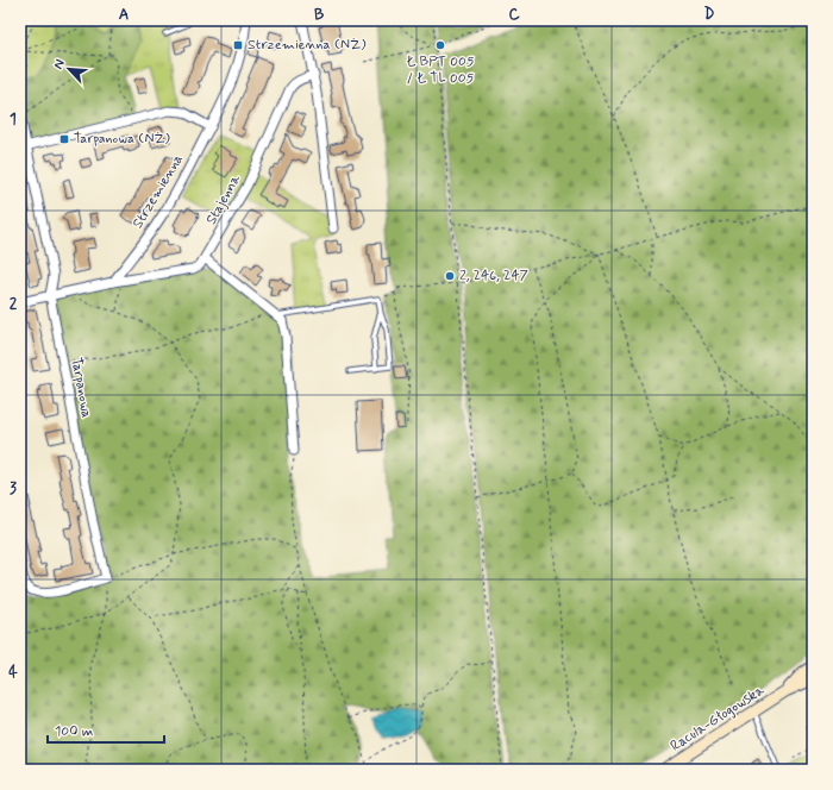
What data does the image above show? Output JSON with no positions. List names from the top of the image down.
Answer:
{
  "streets": {
    "main road": ["Racula-Głogowska"],
    "street": ["Strzemienna", "Stajenna", "Tarpanowa"]
  },
  "crossings": [
    ["Strzemienna", "Stajenna"]
  ],
  "places": {
    "transit": ["Strzemienna (NŻ)", "Tarpanowa (NŻ)"],
    "other": ["Ł BPT 005 / Ł TL 005", "2, 246, 247"]
  },
  "scale_bar": "100 m",
  "north": "top left",
  "grid": {
    "columns": [
      "A",
      "B",
      "C",
      "D"
    ],
    "rows": [
      "1",
      "2",
      "3",
      "4"
    ]
  }
}
